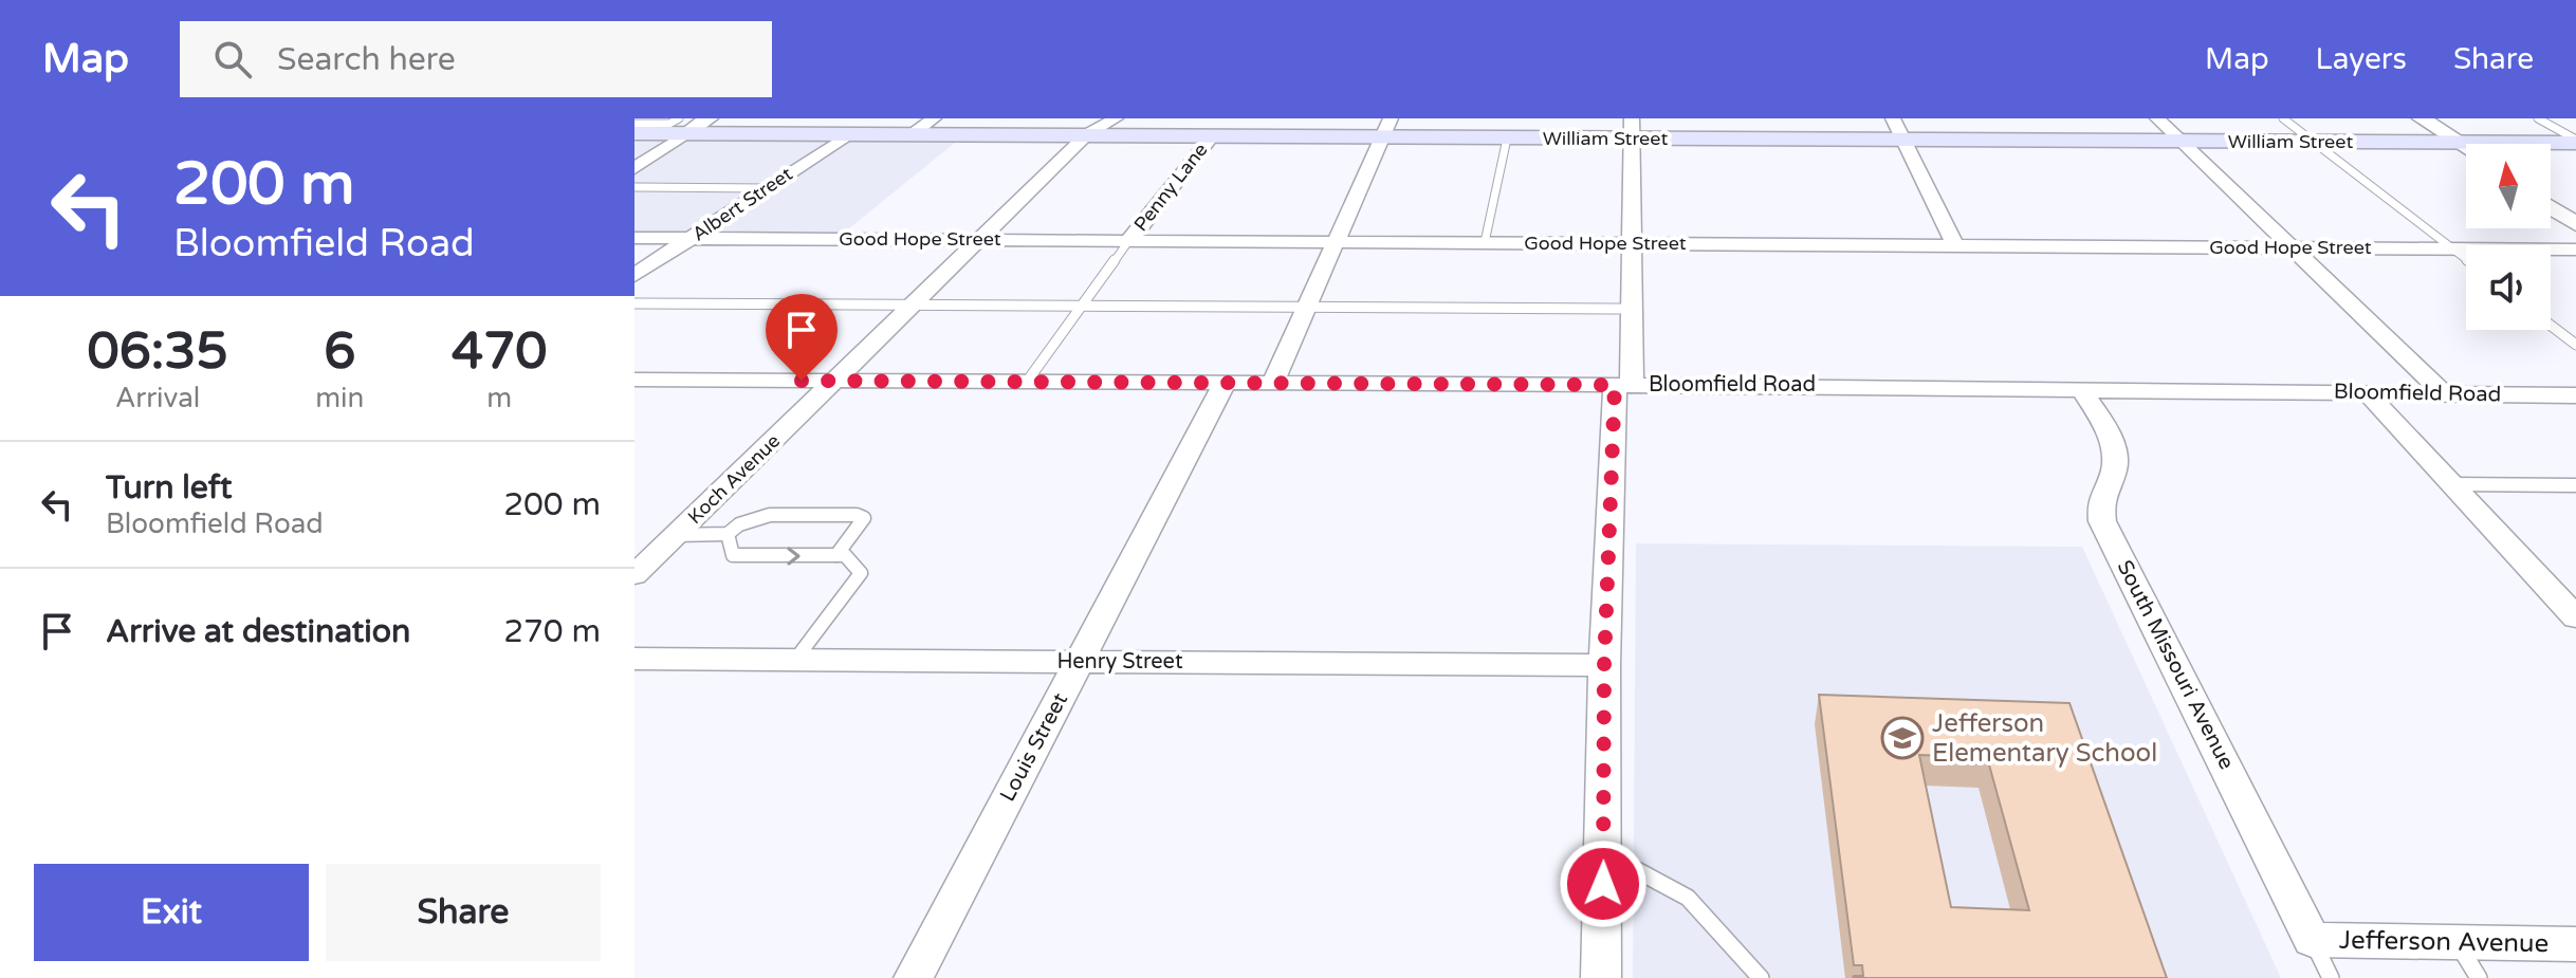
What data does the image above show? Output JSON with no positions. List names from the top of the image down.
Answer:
{
  "streets": {
    "main road": ["William Street"],
    "street": [
      "Penny Lane",
      "Albert Street",
      "Good Hope Street",
      "Bloomfield Road",
      "Koch Avenue",
      "Henry Street",
      "South Missouri Avenue",
      "Louis Street",
      "Jefferson Avenue"
    ]
  },
  "crossings": [
    ["William Street", "Penny Lane"],
    ["William Street", "Albert Street"],
    ["William Street", "Koch Avenue"],
    ["Penny Lane", "Good Hope Street"],
    ["Albert Street", "Good Hope Street"],
    ["Good Hope Street", "Koch Avenue"],
    ["Bloomfield Road", "Koch Avenue"],
    ["Bloomfield Road", "South Missouri Avenue"],
    ["Bloomfield Road", "Louis Street"],
    ["Henry Street", "Louis Street"],
    ["South Missouri Avenue", "Jefferson Avenue"]
  ],
  "places": {
    "school or university": ["Jefferson Elementary School"]
  },
  "north": "top",
  "page": {
    "header": "Map",
    "search": "Search here",
    "nav": ["Map", "Layers", "Share"],
    "turn": ["200 m", "Bloomfield Road"],
    "eta": [
      "06:35",
      "Arrival",
      "6",
      "min",
      "470",
      "m"
    ],
    "list": [
      {
        "name": "Turn left",
        "note": "Bloomfield Road",
        "value": "200 m"
      },
      {
        "name": "Arrive at destination",
        "value": "270 m"
      }
    ],
    "buttons": ["Exit", "Share"]
  }
}
